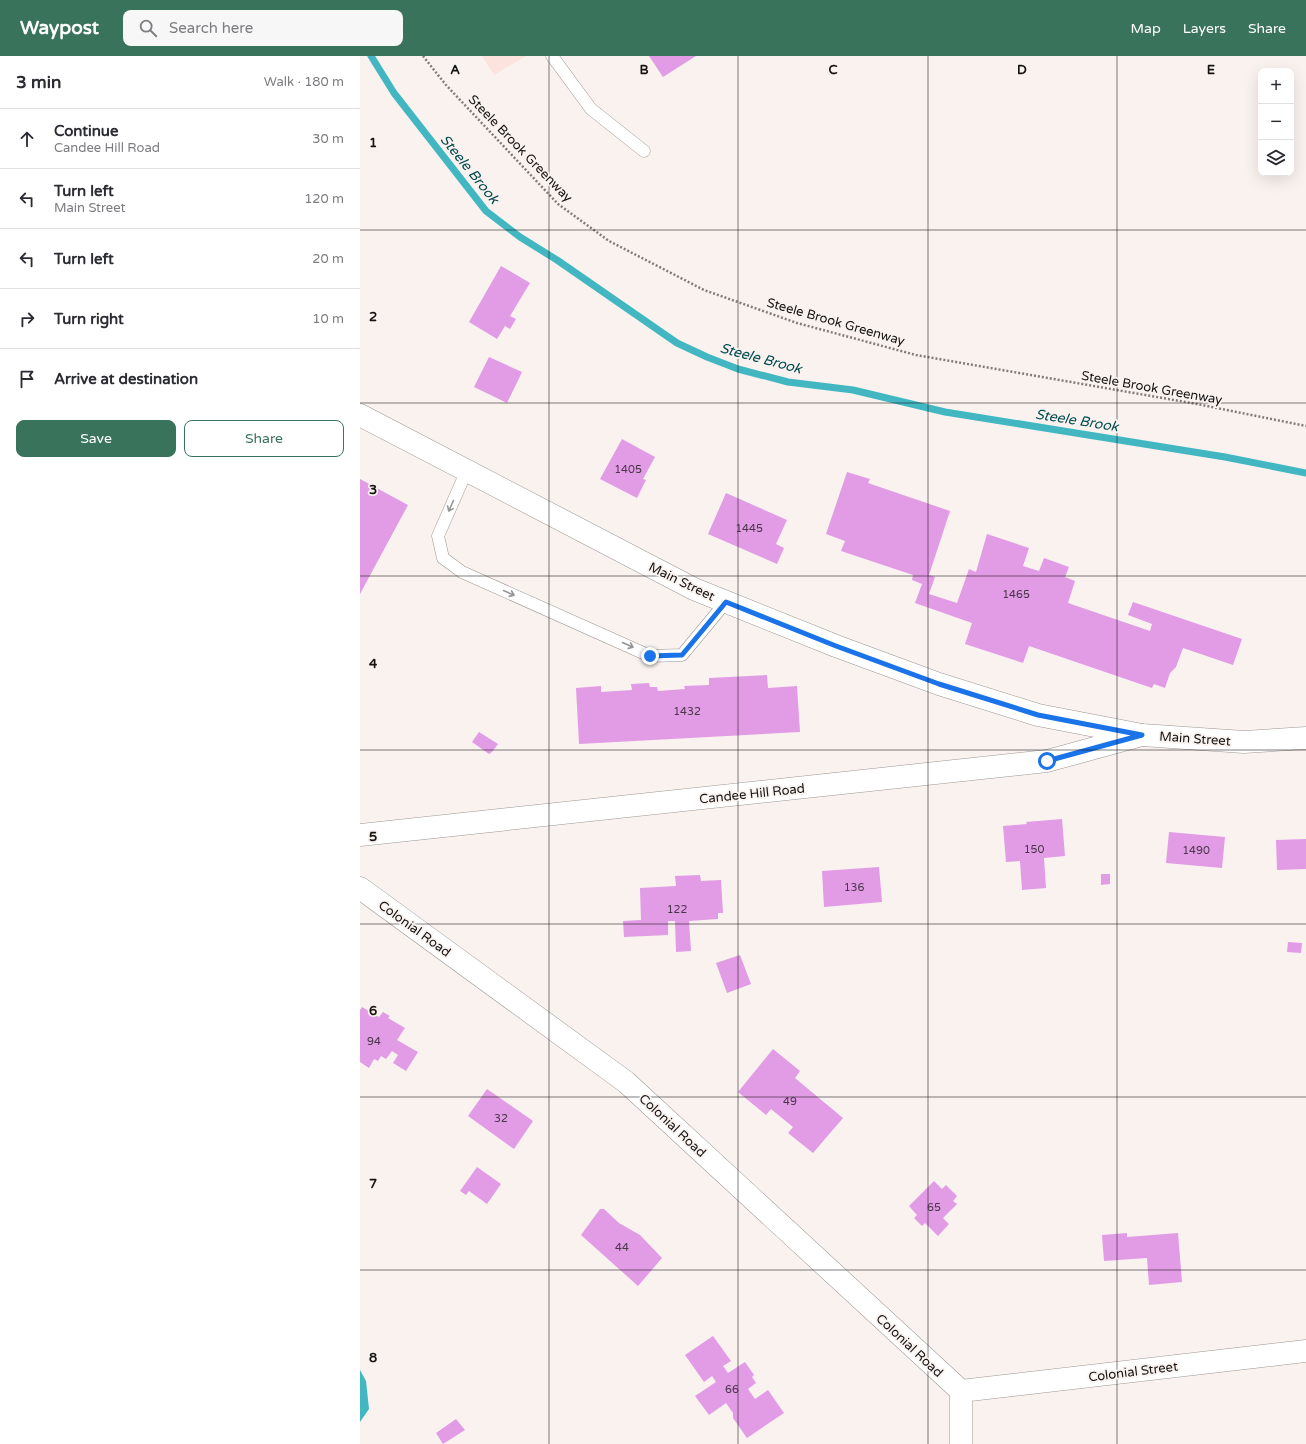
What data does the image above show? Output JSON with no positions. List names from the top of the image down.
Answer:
{
  "streets": {
    "street": [
      "Main Street",
      "Candee Hill Road",
      "Colonial Road",
      "Colonial Street"
    ],
    "path": ["Steele Brook Greenway"]
  },
  "crossings": [
    ["Main Street", "Candee Hill Road"],
    ["Colonial Road", "Colonial Street"]
  ],
  "water": ["Steele Brook"],
  "house_numbers": [
    "1405",
    "1445",
    "1465",
    "1432",
    "150",
    "1490",
    "136",
    "122",
    "94",
    "49",
    "32",
    "65",
    "44",
    "66"
  ],
  "page": {
    "header": "Waypost",
    "search": "Search here",
    "nav": ["Map", "Layers", "Share"],
    "heading": ["3 min", "Walk · 180 m"],
    "map_buttons": ["+", "−"],
    "list": [
      ["Continue", "Candee Hill Road", "30 m"],
      ["Turn left", "Main Street", "120 m"],
      ["Turn left", "20 m"],
      ["Turn right", "10 m"],
      "Arrive at destination"
    ],
    "buttons": ["Save", "Share"]
  },
  "grid": {
    "columns": [
      "A",
      "B",
      "C",
      "D",
      "E"
    ],
    "rows": [
      "1",
      "2",
      "3",
      "4",
      "5",
      "6",
      "7",
      "8"
    ]
  }
}
